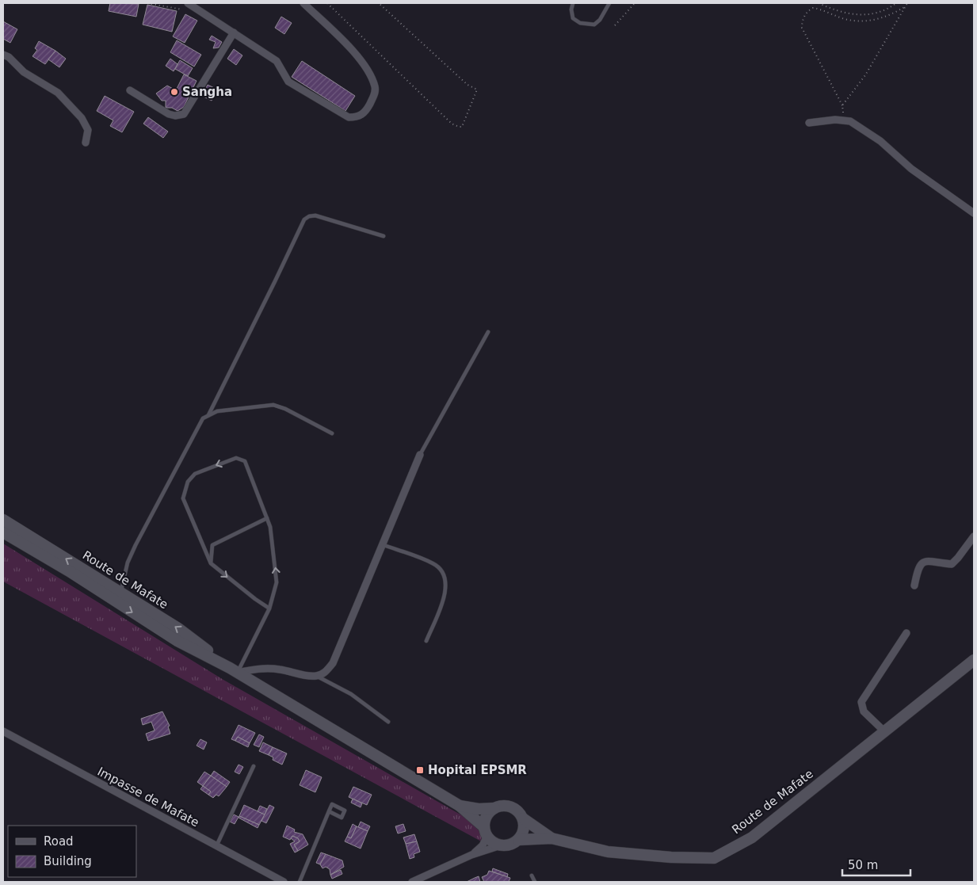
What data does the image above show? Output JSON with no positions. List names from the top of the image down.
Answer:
{
  "streets": {
    "main road": ["Route de Mafate"],
    "street": ["Impasse de Mafate"]
  },
  "places": {
    "other": ["Sangha"],
    "transit": ["Hopital EPSMR"]
  },
  "legend": ["Road", "Building"],
  "scale_bar": "50 m"
}
